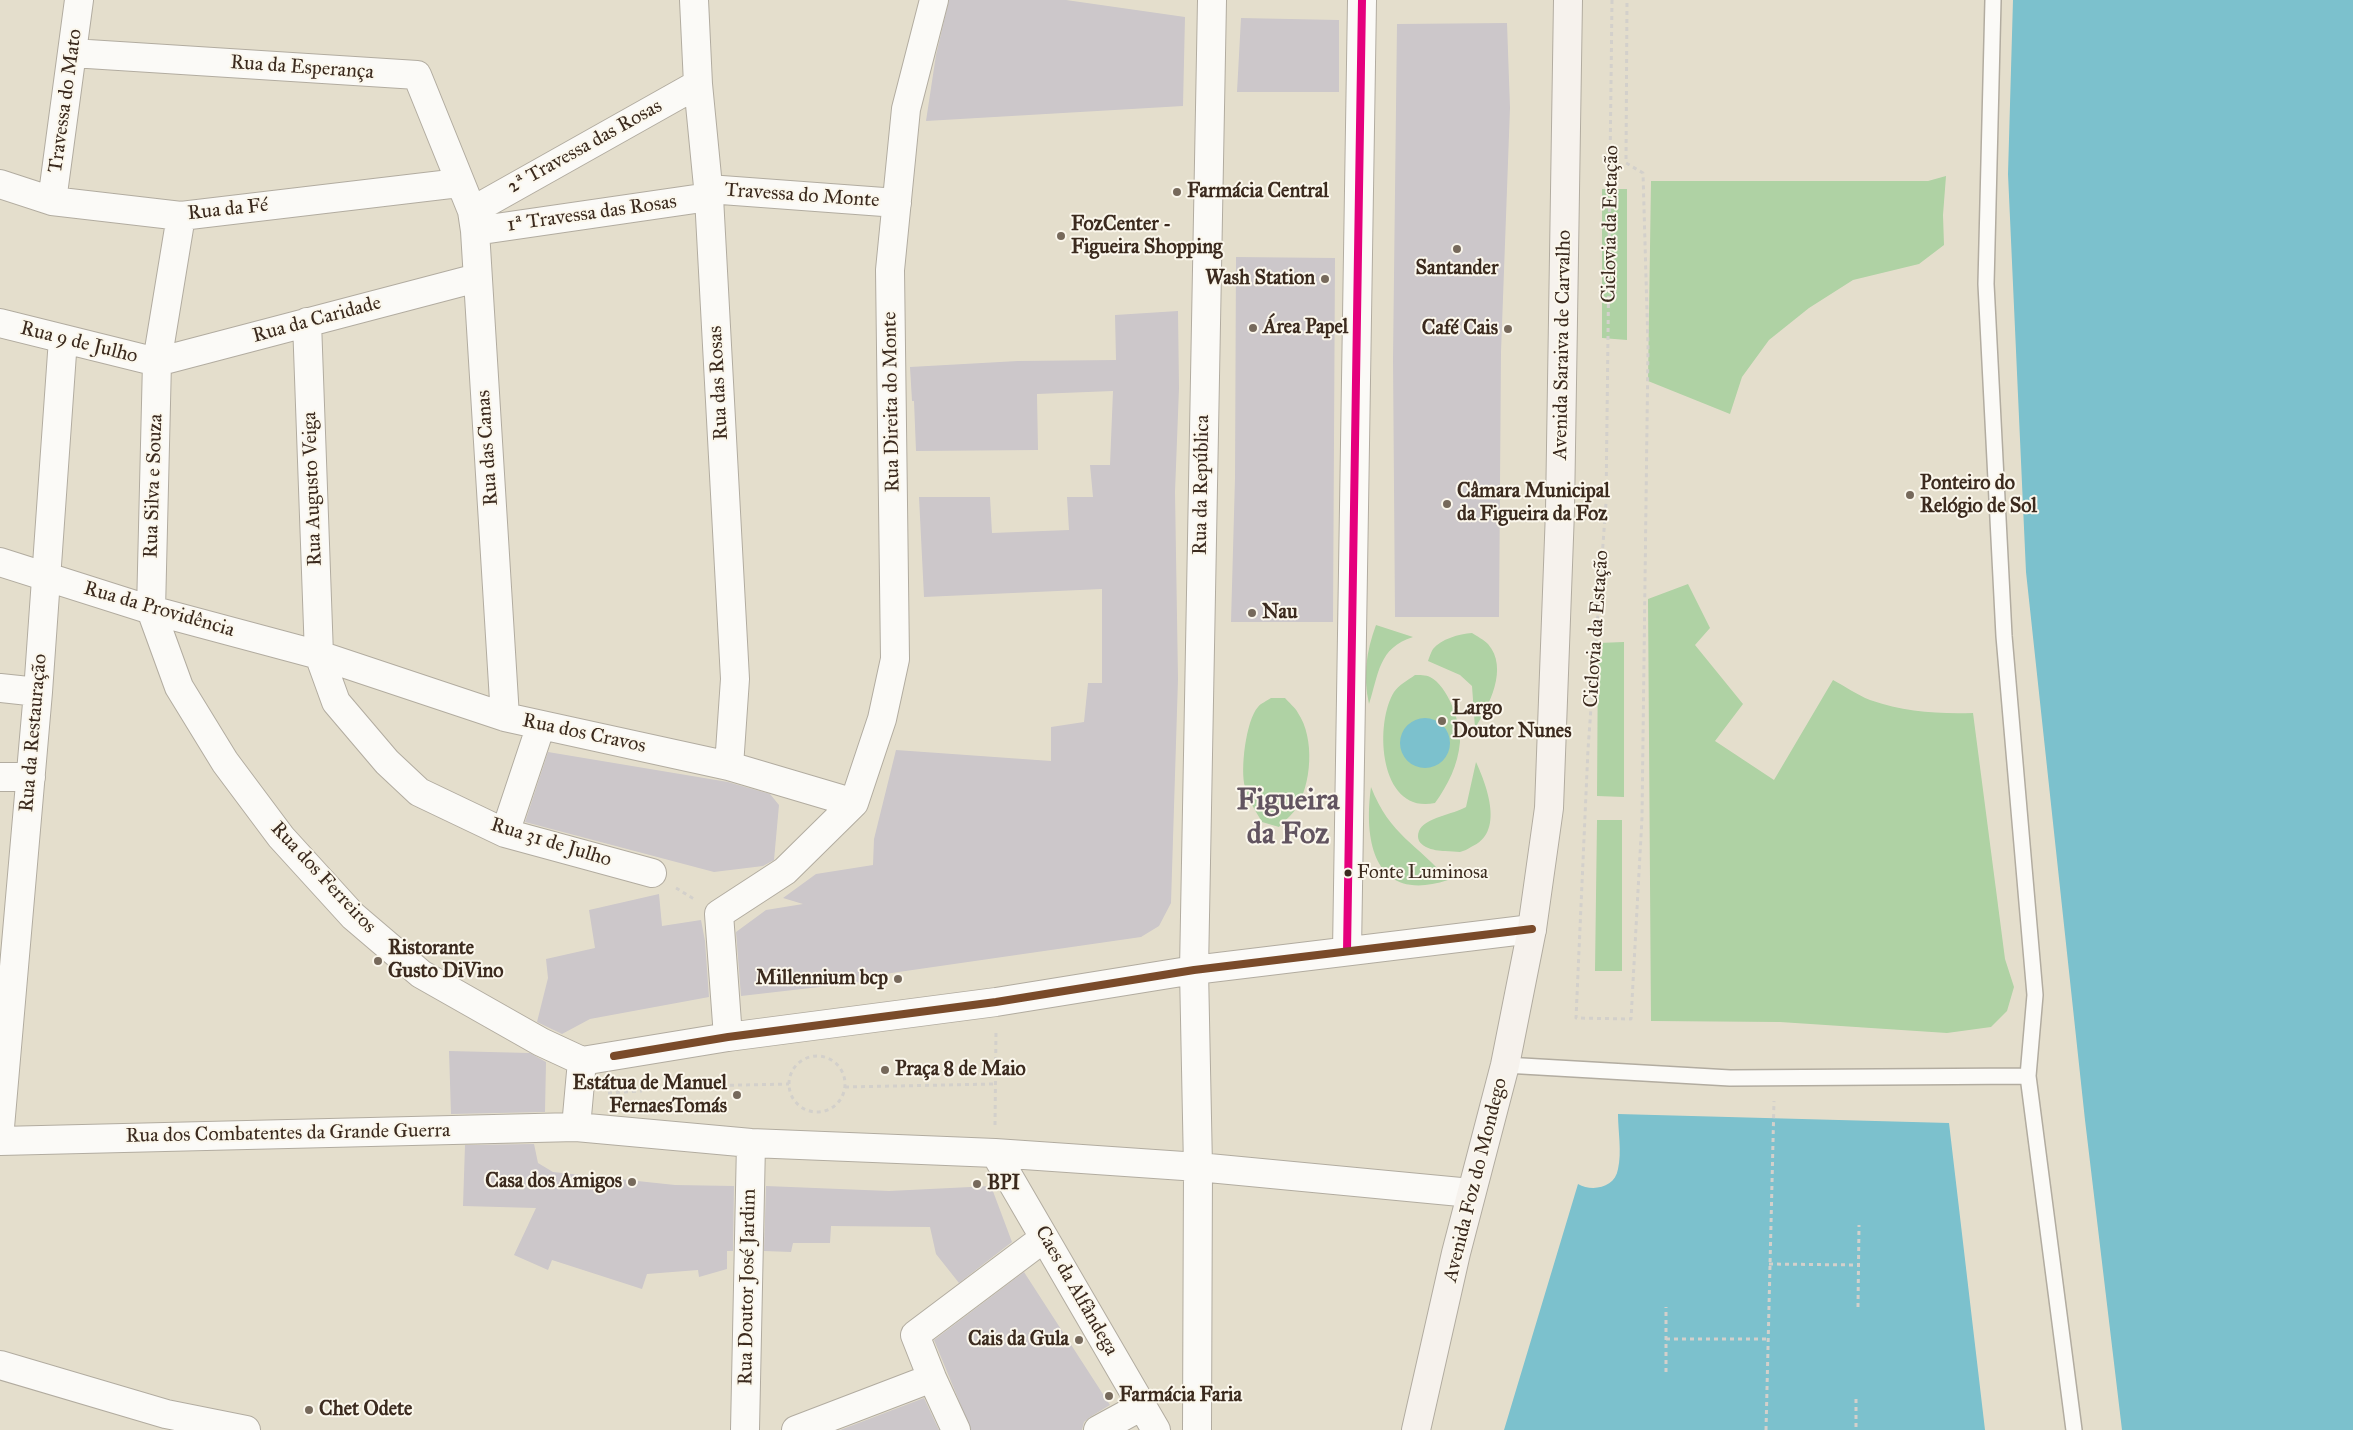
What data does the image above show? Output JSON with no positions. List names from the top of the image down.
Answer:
{
  "streets": {
    "main road": ["Avenida Saraiva de Carvalho", "Avenida Foz do Mondego"],
    "street": [
      "Rua da Esperança",
      "Travessa do Mato",
      "2ª Travessa das Rosas",
      "Travessa do Monte",
      "Rua da Fé",
      "1ª Travessa das Rosas",
      "Rua da Caridade",
      "Rua 9 de Julho",
      "Rua das Rosas",
      "Rua Direita do Monte",
      "Rua das Canas",
      "Rua da República",
      "Rua Silva e Souza",
      "Rua Augusto Veiga",
      "Rua da Providência",
      "Rua da Restauração",
      "Rua dos Cravos",
      "Rua 31 de Julho",
      "Rua dos Ferreiros",
      "Rua dos Combatentes da Grande Guerra",
      "Rua Doutor José Jardim",
      "Caes da Alfândega"
    ],
    "path": ["Ciclovia da Estação"]
  },
  "crossings": [
    ["Rua da Esperança", "Travessa do Mato"],
    ["Rua da Esperança", "Rua da Fé"],
    ["Rua da Esperança", "Rua das Canas"],
    ["Travessa do Mato", "Rua da Fé"],
    ["2ª Travessa das Rosas", "1ª Travessa das Rosas"],
    ["2ª Travessa das Rosas", "Rua das Rosas"],
    ["2ª Travessa das Rosas", "Rua das Canas"],
    ["Travessa do Monte", "1ª Travessa das Rosas"],
    ["Travessa do Monte", "Rua das Rosas"],
    ["Travessa do Monte", "Rua Direita do Monte"],
    ["Rua da Fé", "Rua das Canas"],
    ["Rua da Fé", "Rua Silva e Souza"],
    ["1ª Travessa das Rosas", "Rua das Rosas"],
    ["1ª Travessa das Rosas", "Rua das Canas"],
    ["Rua da Caridade", "Rua 9 de Julho"],
    ["Rua da Caridade", "Rua das Canas"],
    ["Rua da Caridade", "Rua Silva e Souza"],
    ["Rua da Caridade", "Rua Augusto Veiga"],
    ["Rua 9 de Julho", "Rua Silva e Souza"],
    ["Rua 9 de Julho", "Rua da Restauração"],
    ["Avenida Saraiva de Carvalho", "Avenida Foz do Mondego"],
    ["Rua das Rosas", "Rua dos Cravos"],
    ["Rua Direita do Monte", "Rua dos Cravos"],
    ["Rua das Canas", "Rua dos Cravos"],
    ["Rua Silva e Souza", "Rua da Providência"],
    ["Rua Silva e Souza", "Rua dos Ferreiros"],
    ["Rua Augusto Veiga", "Rua da Providência"],
    ["Rua Augusto Veiga", "Rua dos Cravos"],
    ["Rua Augusto Veiga", "Rua 31 de Julho"],
    ["Rua da Providência", "Rua da Restauração"],
    ["Rua da Providência", "Rua dos Cravos"],
    ["Rua da Providência", "Rua 31 de Julho"],
    ["Rua da Providência", "Rua dos Ferreiros"],
    ["Rua dos Cravos", "Rua 31 de Julho"]
  ],
  "districts": ["Figueira da Foz"],
  "places": [
    "Farmácia Central",
    "FozCenter - Figueira Shopping",
    "Santander",
    "Wash Station",
    "Área Papel",
    "Café Cais",
    "Ponteiro do Relógio de Sol",
    "Câmara Municipal da Figueira da Foz",
    "Nau",
    "Largo Doutor Nunes",
    "Fonte Luminosa",
    "Ristorante Gusto DiVino",
    "Millennium bcp",
    "Praça 8 de Maio",
    "Estátua de Manuel FernaesTomás",
    "Casa dos Amigos",
    "BPI",
    "Cais da Gula",
    "Farmácia Faria",
    "Chet Odete"
  ]
}
